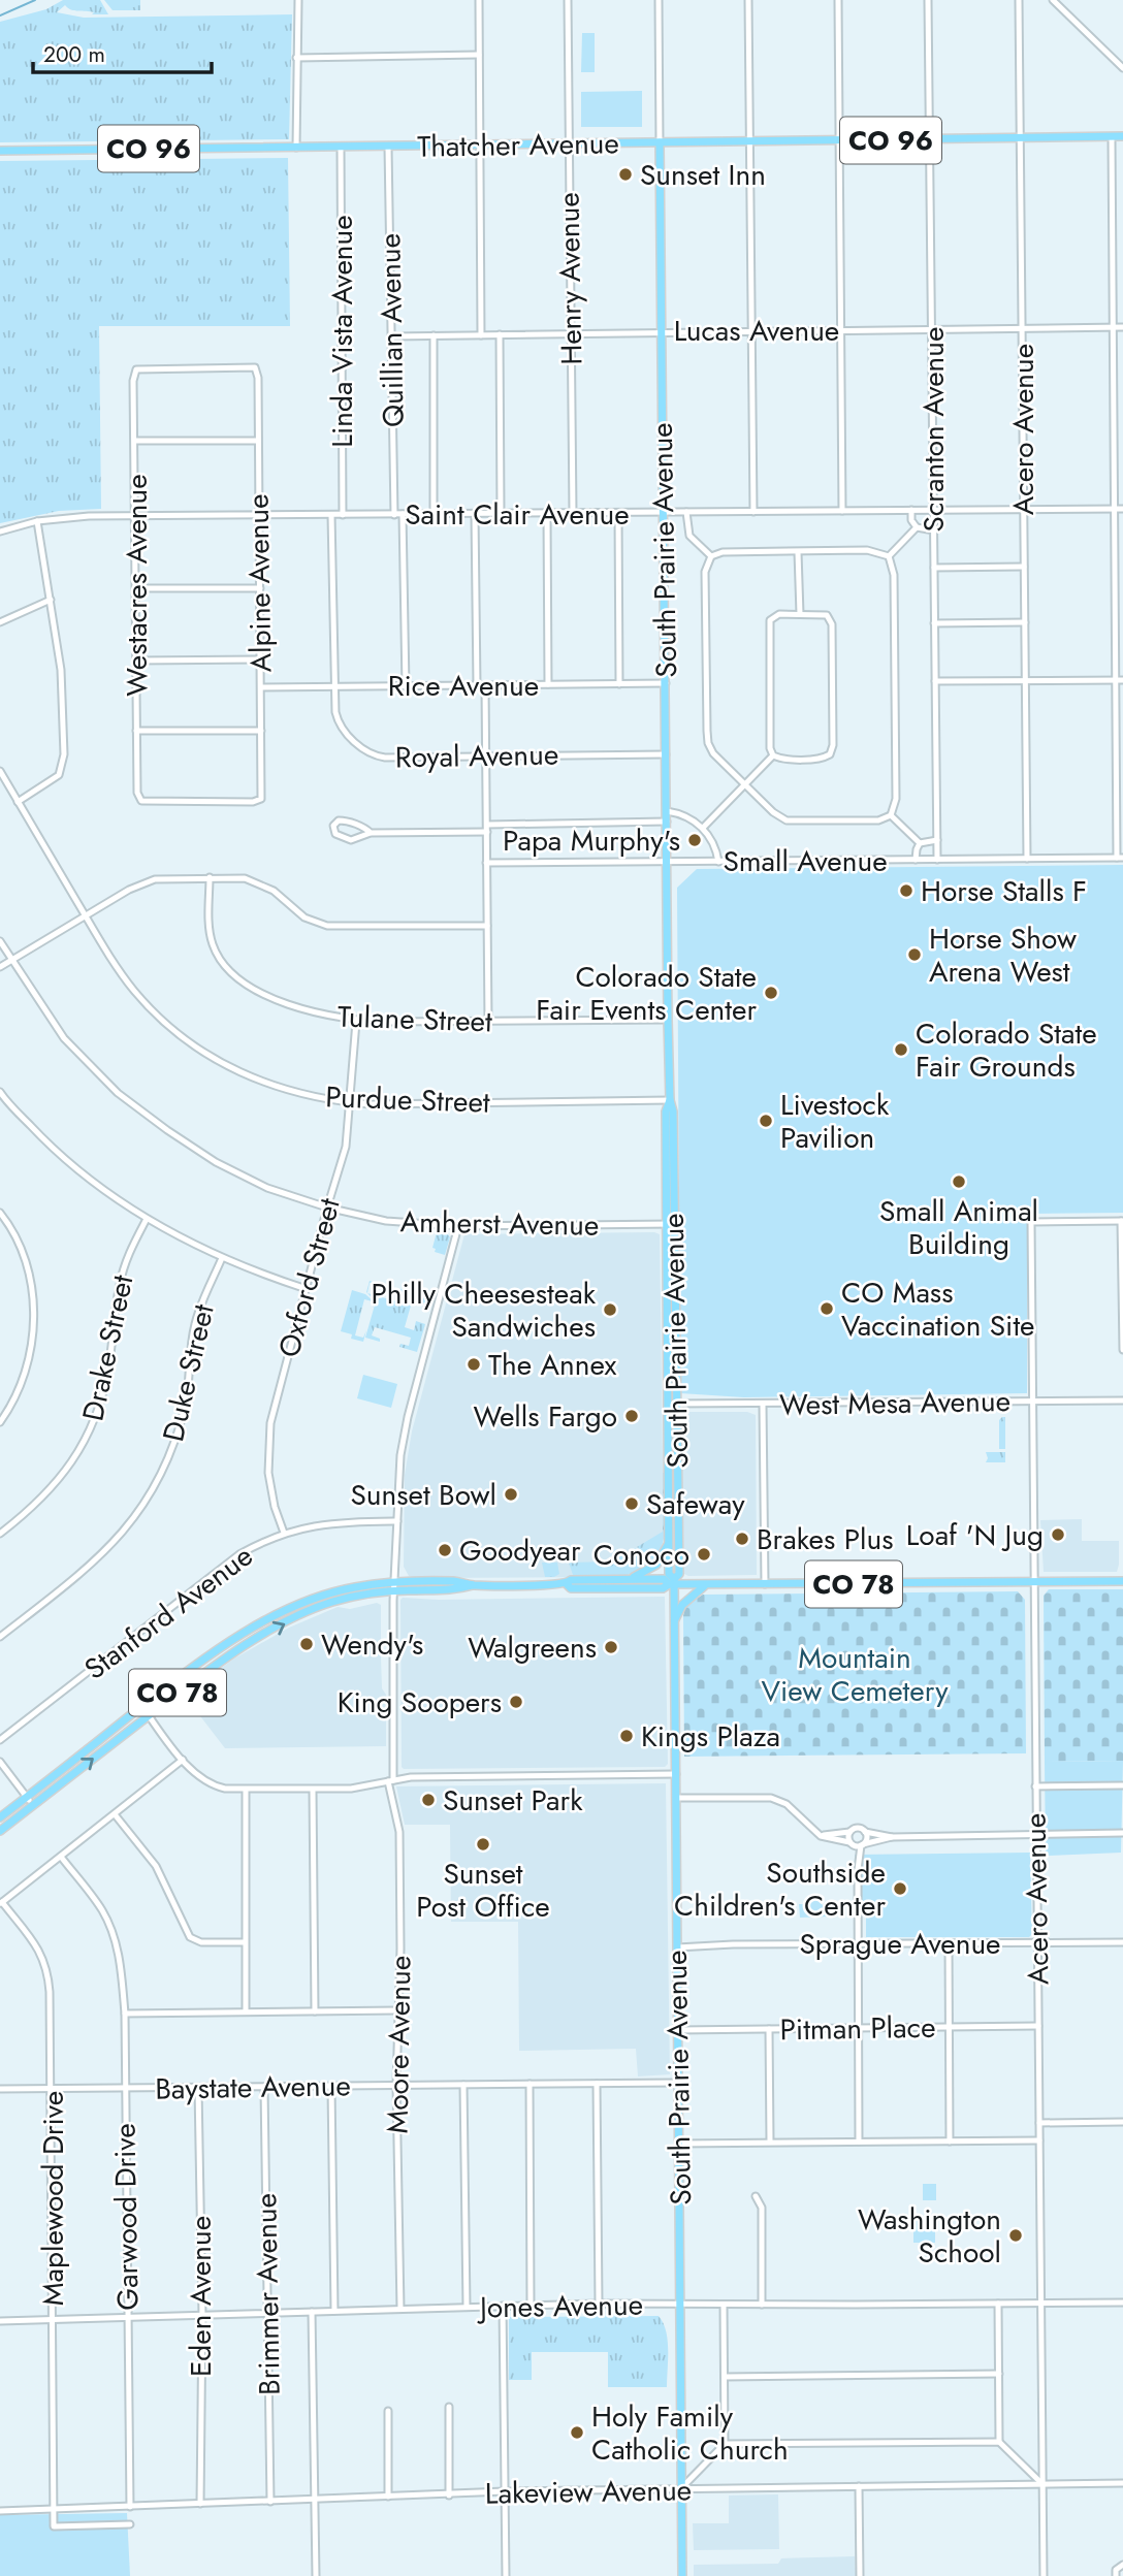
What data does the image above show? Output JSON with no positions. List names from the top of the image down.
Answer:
{
  "streets": {
    "main road": [
      "CO 96",
      "Thatcher Avenue",
      "South Prairie Avenue",
      "CO 78"
    ],
    "street": [
      "Henry Avenue",
      "Quillian Avenue",
      "Lucas Avenue",
      "Linda Vista Avenue",
      "Scranton Avenue",
      "Acero Avenue",
      "Saint Clair Avenue",
      "Alpine Avenue",
      "Westacres Avenue",
      "Rice Avenue",
      "Royal Avenue",
      "Small Avenue",
      "Tulane Street",
      "Purdue Street",
      "Amherst Avenue",
      "Oxford Street",
      "Drake Street",
      "Duke Street",
      "West Mesa Avenue",
      "Stanford Avenue",
      "Sprague Avenue",
      "Pitman Place",
      "Moore Avenue",
      "Baystate Avenue",
      "Maplewood Drive",
      "Garwood Drive",
      "Brimmer Avenue",
      "Eden Avenue",
      "Jones Avenue",
      "Lakeview Avenue"
    ]
  },
  "crossings": [
    ["Thatcher Avenue", "Henry Avenue"],
    ["Thatcher Avenue", "Quillian Avenue"],
    ["Thatcher Avenue", "Linda Vista Avenue"],
    ["Thatcher Avenue", "Scranton Avenue"],
    ["Thatcher Avenue", "Acero Avenue"],
    ["Thatcher Avenue", "South Prairie Avenue"],
    ["Henry Avenue", "Lucas Avenue"],
    ["Henry Avenue", "Saint Clair Avenue"],
    ["Quillian Avenue", "Lucas Avenue"],
    ["Quillian Avenue", "Saint Clair Avenue"],
    ["Lucas Avenue", "Scranton Avenue"],
    ["Lucas Avenue", "Acero Avenue"],
    ["Lucas Avenue", "South Prairie Avenue"],
    ["Linda Vista Avenue", "Saint Clair Avenue"],
    ["Scranton Avenue", "Saint Clair Avenue"],
    ["Scranton Avenue", "Small Avenue"],
    ["Acero Avenue", "Saint Clair Avenue"],
    ["Acero Avenue", "Small Avenue"],
    ["Acero Avenue", "West Mesa Avenue"],
    ["Acero Avenue", "CO 78"],
    ["Acero Avenue", "Sprague Avenue"],
    ["Acero Avenue", "Pitman Place"],
    ["Acero Avenue", "Jones Avenue"],
    ["Acero Avenue", "Lakeview Avenue"],
    ["Saint Clair Avenue", "South Prairie Avenue"],
    ["Saint Clair Avenue", "Alpine Avenue"],
    ["Saint Clair Avenue", "Westacres Avenue"],
    ["Saint Clair Avenue", "Royal Avenue"],
    ["South Prairie Avenue", "Rice Avenue"],
    ["South Prairie Avenue", "Royal Avenue"],
    ["South Prairie Avenue", "Small Avenue"],
    ["South Prairie Avenue", "Tulane Street"],
    ["South Prairie Avenue", "Purdue Street"],
    ["South Prairie Avenue", "Amherst Avenue"],
    ["South Prairie Avenue", "West Mesa Avenue"],
    ["South Prairie Avenue", "CO 78"],
    ["South Prairie Avenue", "Sprague Avenue"],
    ["South Prairie Avenue", "Pitman Place"],
    ["South Prairie Avenue", "Baystate Avenue"],
    ["South Prairie Avenue", "Jones Avenue"],
    ["South Prairie Avenue", "Lakeview Avenue"],
    ["Alpine Avenue", "Westacres Avenue"],
    ["Alpine Avenue", "Rice Avenue"],
    ["Rice Avenue", "Royal Avenue"],
    ["Tulane Street", "Oxford Street"],
    ["Purdue Street", "Oxford Street"],
    ["Amherst Avenue", "Oxford Street"],
    ["Amherst Avenue", "Moore Avenue"],
    ["Oxford Street", "Stanford Avenue"],
    ["CO 78", "Moore Avenue"],
    ["Stanford Avenue", "Moore Avenue"],
    ["Moore Avenue", "Baystate Avenue"],
    ["Moore Avenue", "Jones Avenue"],
    ["Baystate Avenue", "Maplewood Drive"],
    ["Baystate Avenue", "Garwood Drive"],
    ["Baystate Avenue", "Brimmer Avenue"],
    ["Baystate Avenue", "Eden Avenue"],
    ["Maplewood Drive", "Jones Avenue"],
    ["Maplewood Drive", "Lakeview Avenue"],
    ["Garwood Drive", "Jones Avenue"],
    ["Garwood Drive", "Lakeview Avenue"],
    ["Brimmer Avenue", "Jones Avenue"],
    ["Brimmer Avenue", "Lakeview Avenue"],
    ["Eden Avenue", "Jones Avenue"],
    ["Eden Avenue", "Lakeview Avenue"]
  ],
  "parks": ["Mountain View Cemetery"],
  "places": [
    "Sunset Inn",
    "Papa Murphy's",
    "Horse Stalls F",
    "Horse Show Arena West",
    "Colorado State Fair Events Center",
    "Colorado State Fair Grounds",
    "Livestock Pavilion",
    "Small Animal Building",
    "CO Mass Vaccination Site",
    "Philly Cheesesteak Sandwiches",
    "The Annex",
    "Wells Fargo",
    "Sunset Bowl",
    "Safeway",
    "Loaf 'N Jug",
    "Brakes Plus",
    "Goodyear",
    "Conoco",
    "Wendy's",
    "Walgreens",
    "King Soopers",
    "Kings Plaza",
    "Sunset Park",
    "Sunset Post Office",
    "Southside Children's Center",
    "Washington School",
    "Holy Family Catholic Church"
  ],
  "scale_bar": "200 m"
}
